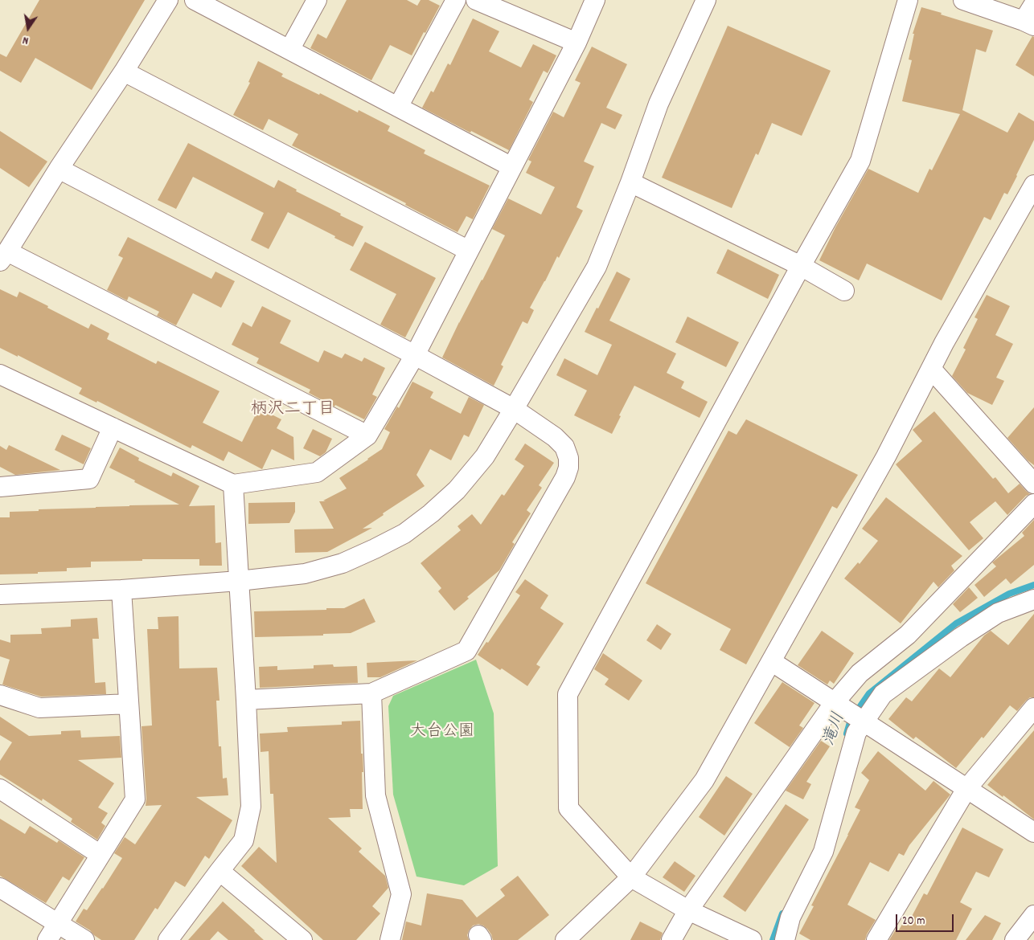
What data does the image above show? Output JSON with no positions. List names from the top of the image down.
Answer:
{
  "districts": ["柄沢二丁目"],
  "water": ["滝川"],
  "parks": ["大台公園"],
  "scale_bar": "20 m",
  "north": "bottom"
}
